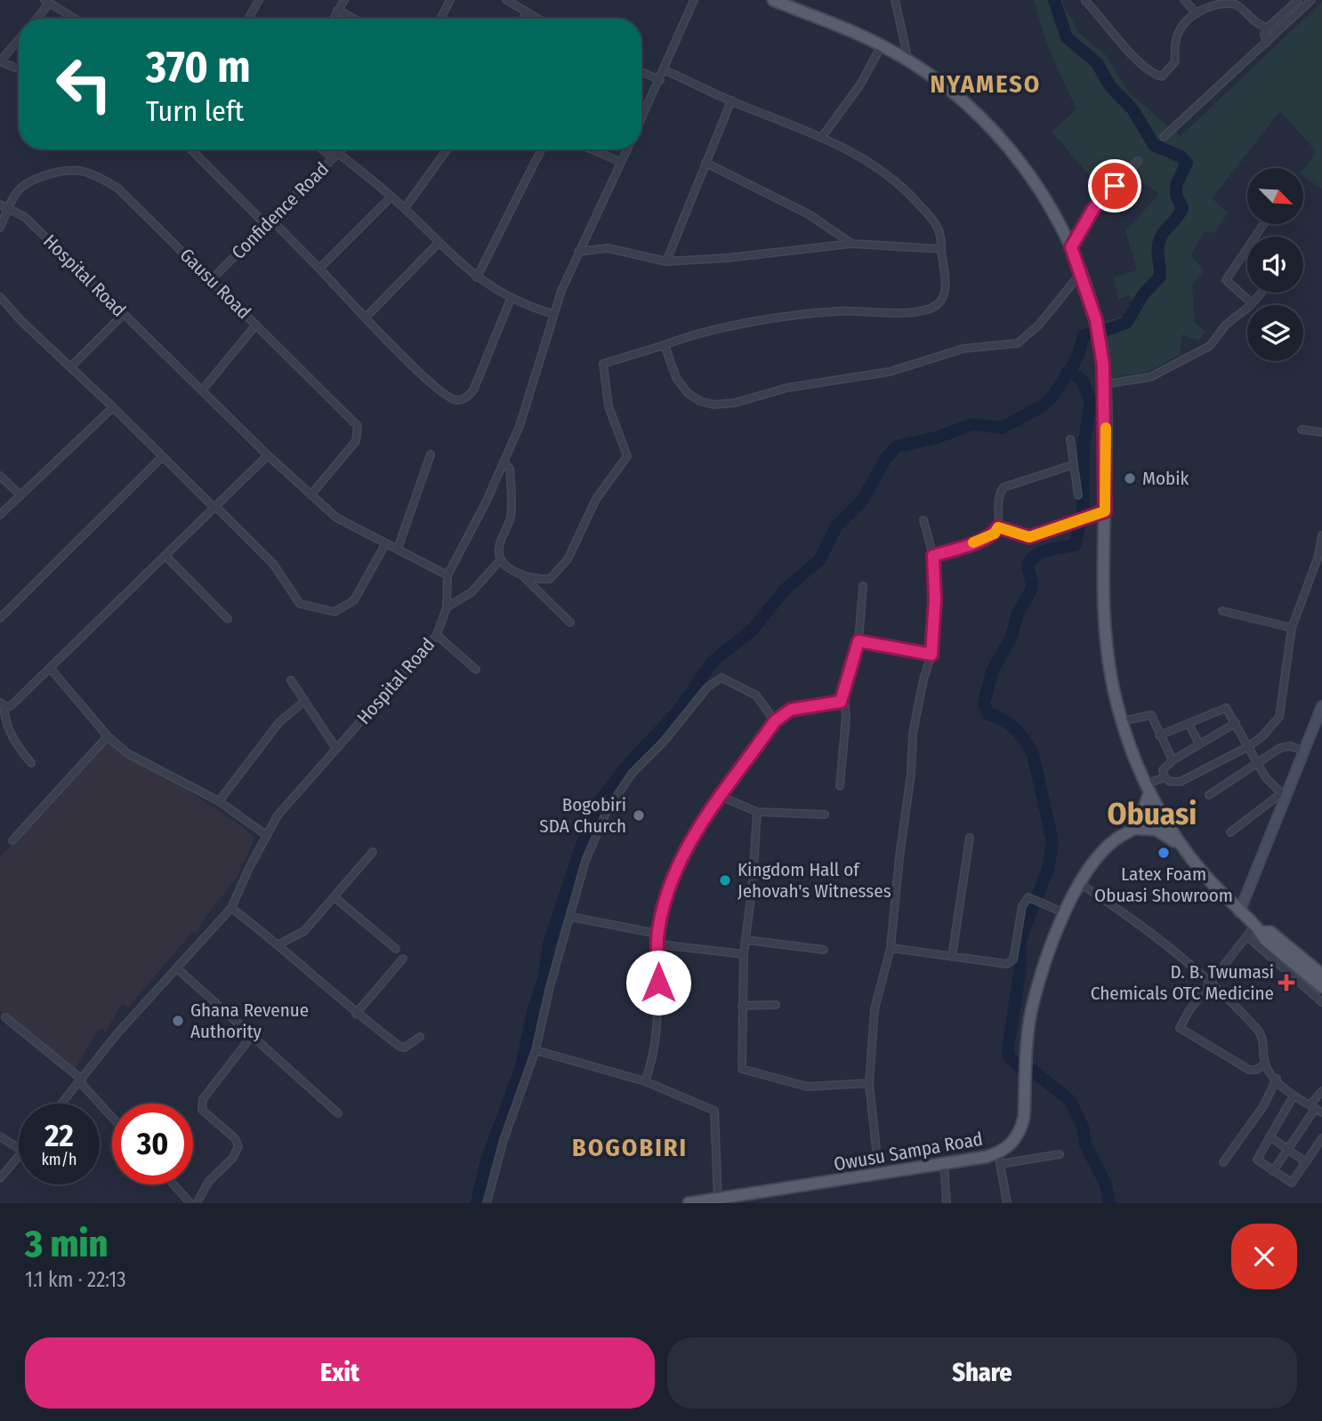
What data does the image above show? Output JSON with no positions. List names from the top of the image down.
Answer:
{
  "streets": {
    "main road": ["Owusu Sampa Road"],
    "street": ["Confidence Road", "Hospital Road", "Gausu Road"]
  },
  "crossings": [
    ["Confidence Road", "Gausu Road"],
    ["Hospital Road", "Gausu Road"]
  ],
  "districts": ["NYAMESO", "Obuasi", "BOGOBIRI"],
  "places": {
    "other": [
      "Mobik",
      "Bogobiri SDA Church",
      "Latex Foam Obuasi Showroom",
      "Kingdom Hall of Jehovah's Witnesses",
      "Ghana Revenue Authority"
    ],
    "health": ["D. B. Twumasi Chemicals OTC Medicine"]
  },
  "north": "bottom right",
  "page": {
    "turn": ["370 m", "Turn left"],
    "speed": "22 km/h",
    "limit": "30",
    "heading": ["3 min", "1.1 km · 22:13"],
    "buttons": ["Exit", "Share"]
  }
}
